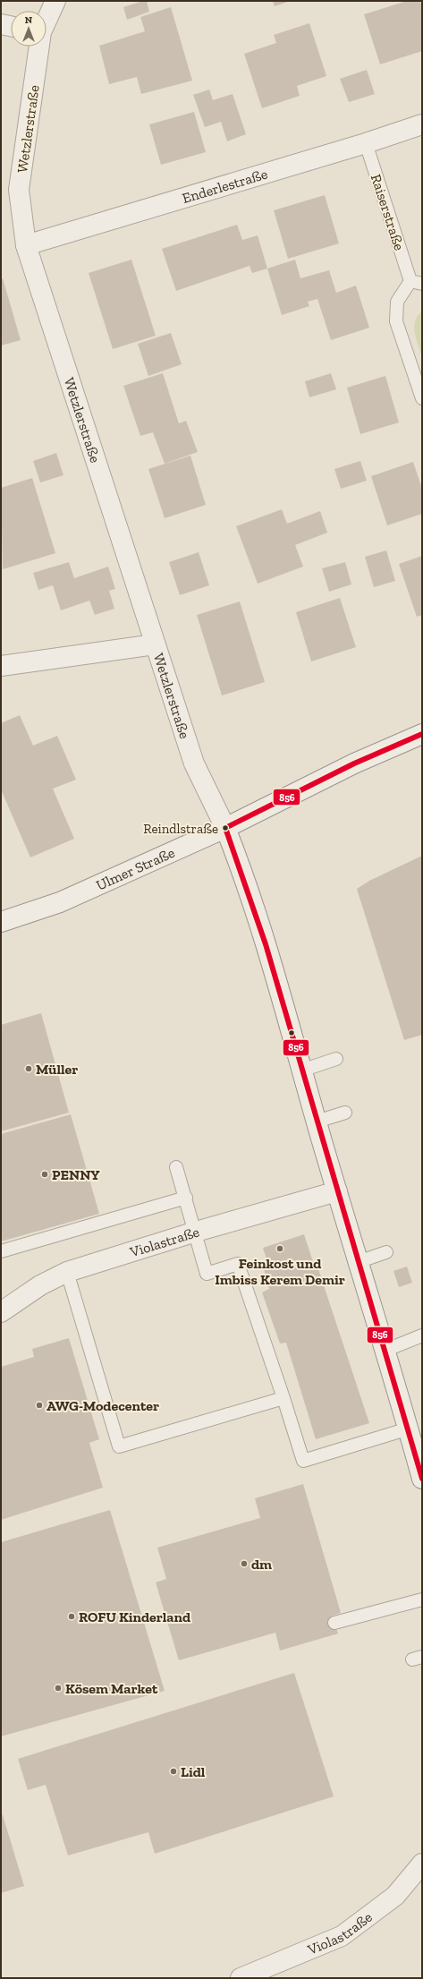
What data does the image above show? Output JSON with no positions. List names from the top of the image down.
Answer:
{
  "streets": {
    "street": [
      "Wetzlerstraße",
      "Enderlestraße",
      "Ulmer Straße",
      "Violastraße"
    ],
    "lane": ["Raiserstraße"]
  },
  "crossings": [
    ["Wetzlerstraße", "Enderlestraße"],
    ["Wetzlerstraße", "Ulmer Straße"],
    ["Enderlestraße", "Raiserstraße"]
  ],
  "places": [
    "Reindlstraße",
    "Müller",
    "PENNY",
    "Feinkost und Imbiss Kerem Demir",
    "AWG-Modecenter",
    "dm",
    "ROFU Kinderland",
    "Kösem Market",
    "Lidl"
  ],
  "lines": ["transit line 856"],
  "north": "top"
}
